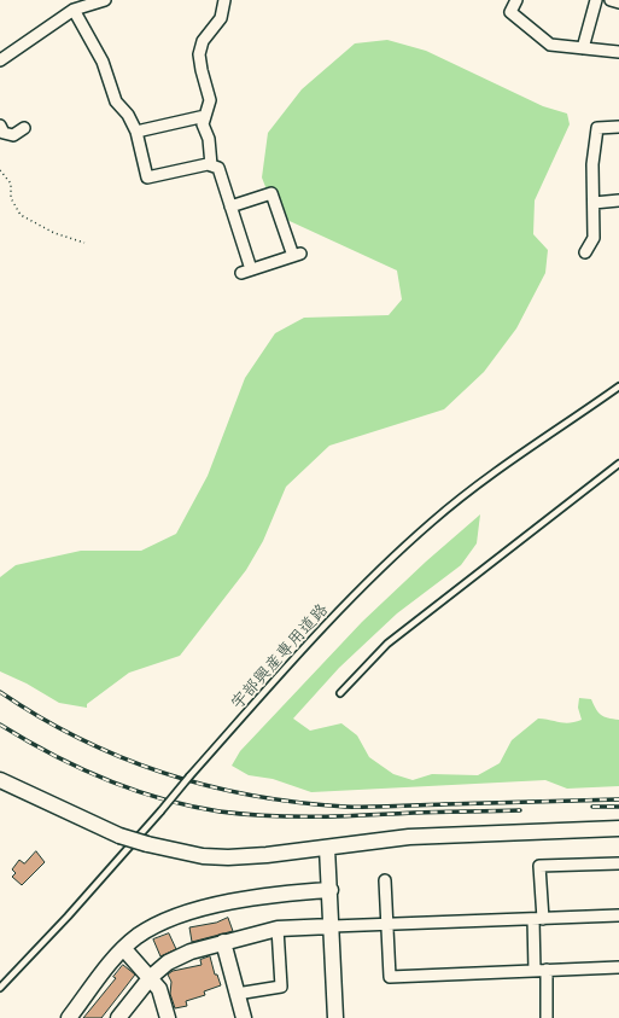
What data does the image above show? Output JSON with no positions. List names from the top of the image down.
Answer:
{
  "streets": {
    "lane": ["宇部興産専用道路"]
  }
}
